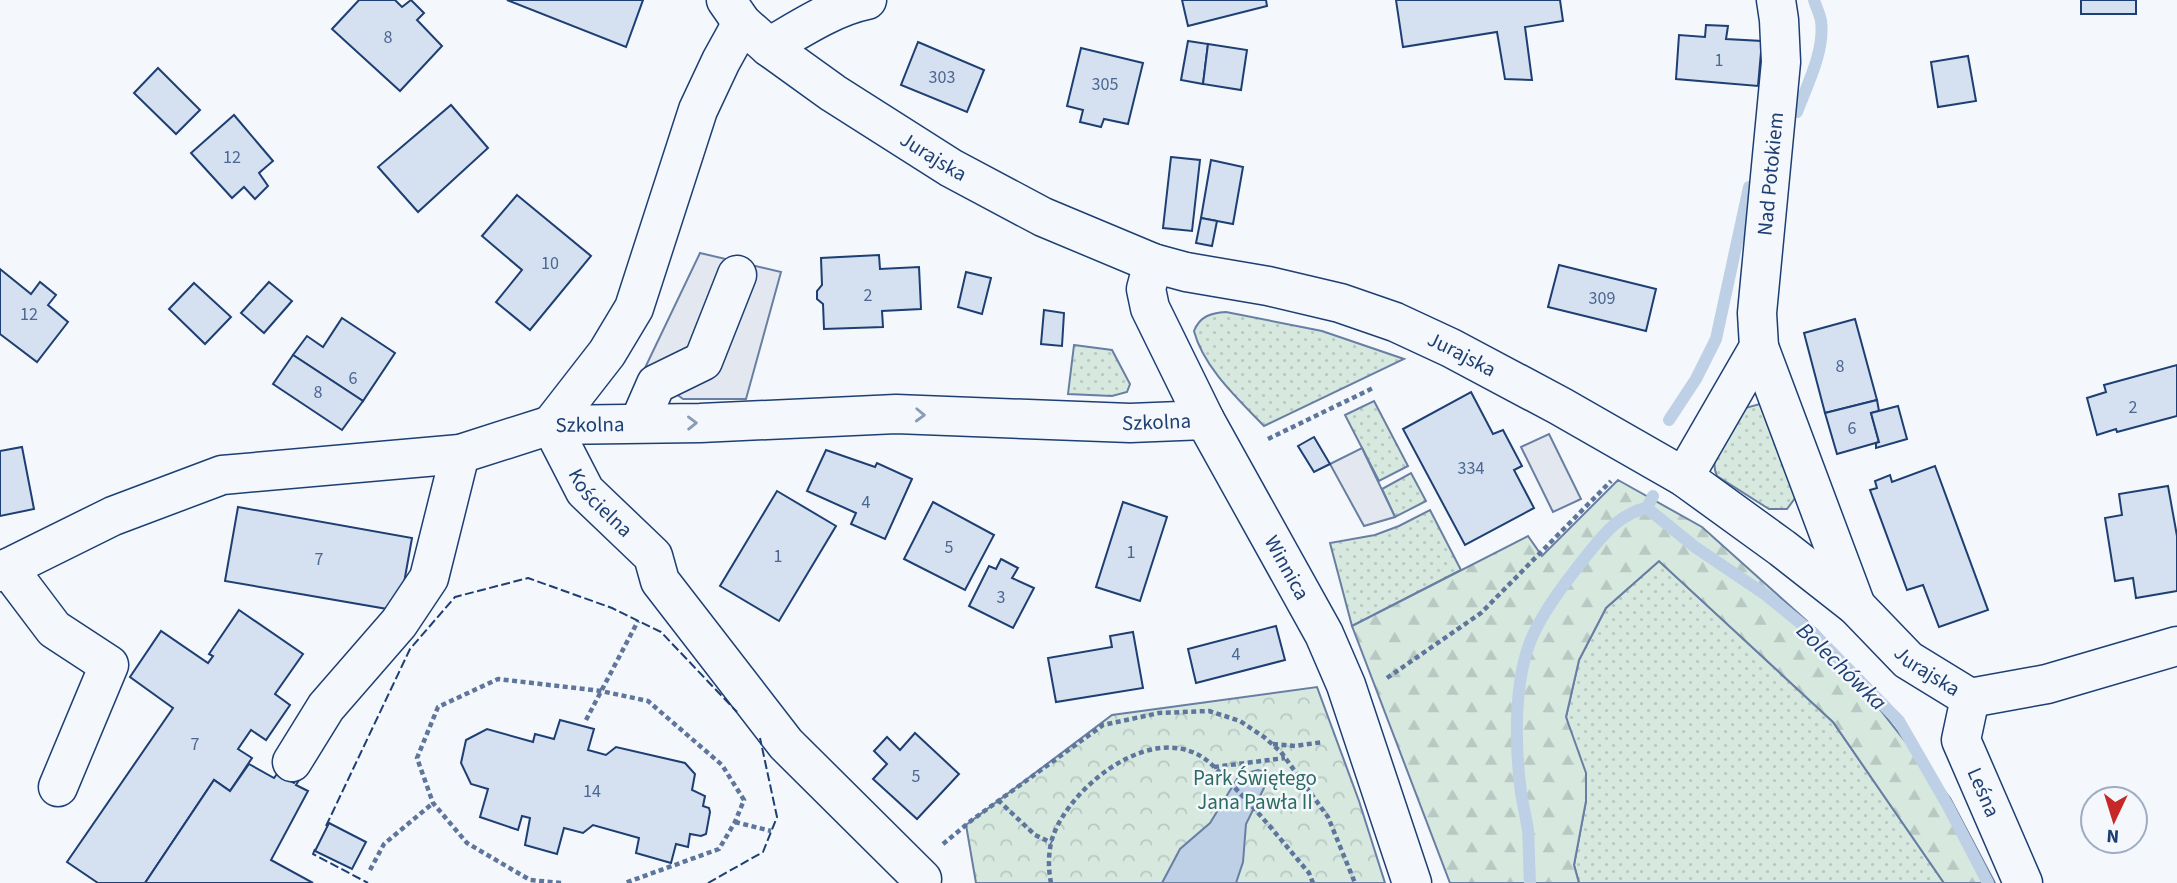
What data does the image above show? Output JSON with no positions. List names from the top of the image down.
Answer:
{
  "streets": {
    "street": [
      "Jurajska",
      "Nad Potokiem",
      "Szkolna",
      "Kościelna",
      "Winnica",
      "Leśna"
    ]
  },
  "crossings": [
    ["Jurajska", "Nad Potokiem"],
    ["Jurajska", "Winnica"],
    ["Jurajska", "Leśna"],
    ["Szkolna", "Kościelna"],
    ["Szkolna", "Winnica"]
  ],
  "one_way": ["Szkolna"],
  "water": ["Bolechówka"],
  "parks": ["Park Świętego Jana Pawła II"],
  "house_numbers": [
    "8",
    "1",
    "303",
    "305",
    "12",
    "10",
    "2",
    "309",
    "12",
    "8",
    "6",
    "8",
    "2",
    "6",
    "334",
    "4",
    "5",
    "1",
    "1",
    "7",
    "3",
    "4",
    "7",
    "5",
    "14"
  ],
  "north": "bottom"
}
